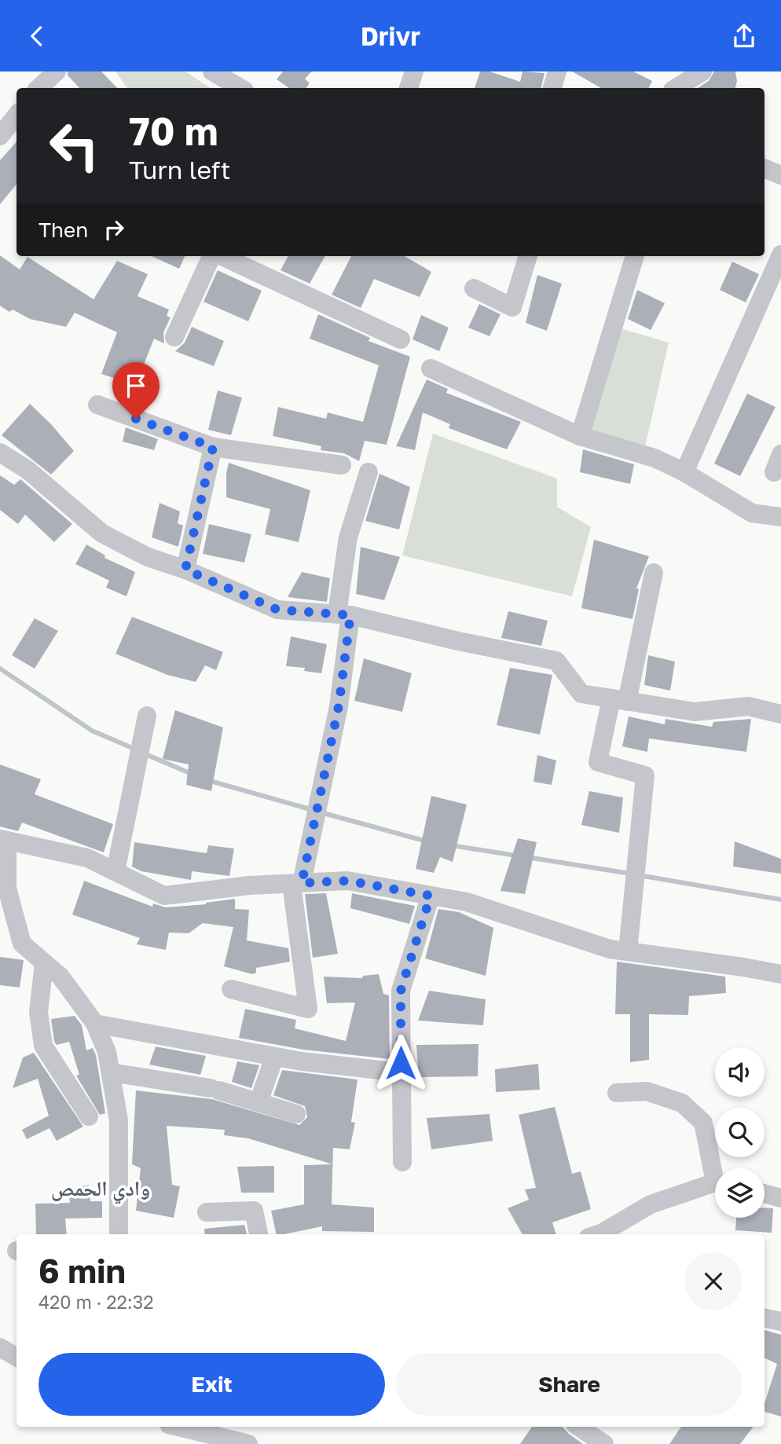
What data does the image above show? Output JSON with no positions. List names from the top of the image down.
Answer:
{
  "districts": ["وادي الحمص"],
  "page": {
    "header": "Drivr",
    "turn": ["70 m", "Turn left"],
    "then": "Then",
    "heading": ["6 min", "420 m · 22:32"],
    "buttons": ["Exit", "Share"]
  }
}
